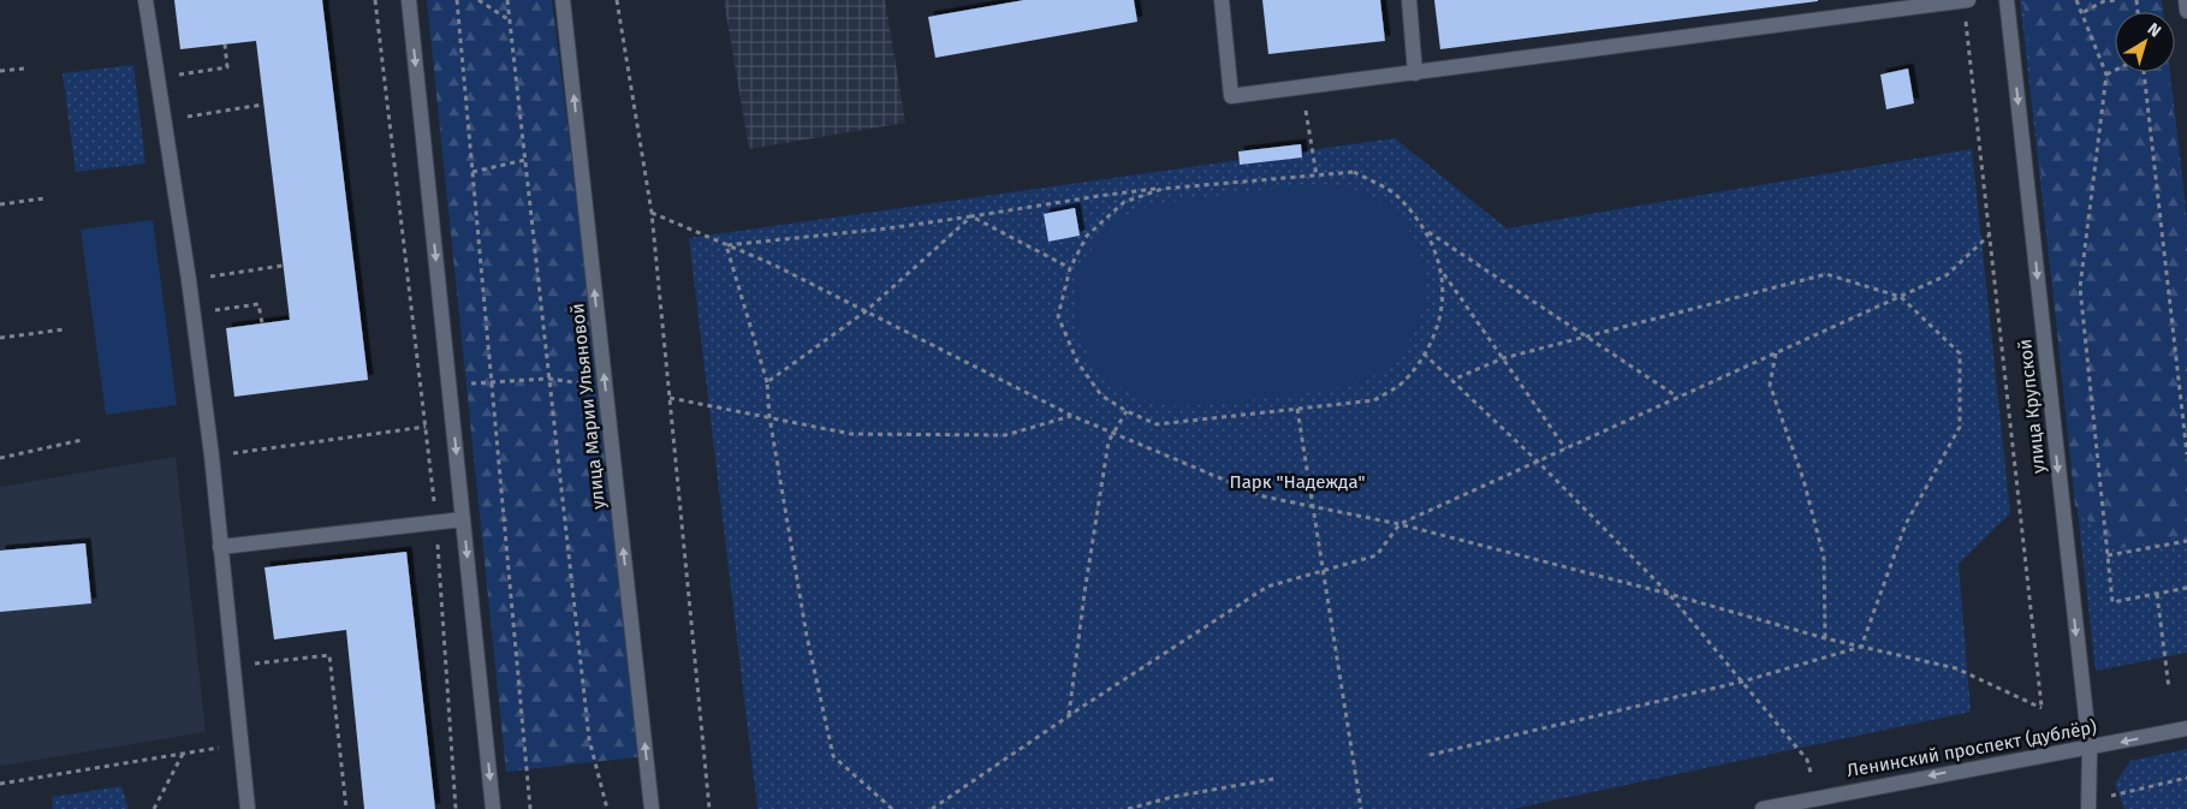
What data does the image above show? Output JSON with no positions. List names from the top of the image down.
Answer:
{
  "streets": {
    "street": ["улица Марии Ульяновой", "улица Крупской", "Ленинский проспект (дублёр)"]
  },
  "crossings": [
    ["улица Крупской", "Ленинский проспект (дублёр)"]
  ],
  "one_way": ["улица Марии Ульяновой", "улица Крупской", "Ленинский проспект (дублёр)"],
  "parks": ["Парк \"Надежда\""],
  "north": "top right"
}
